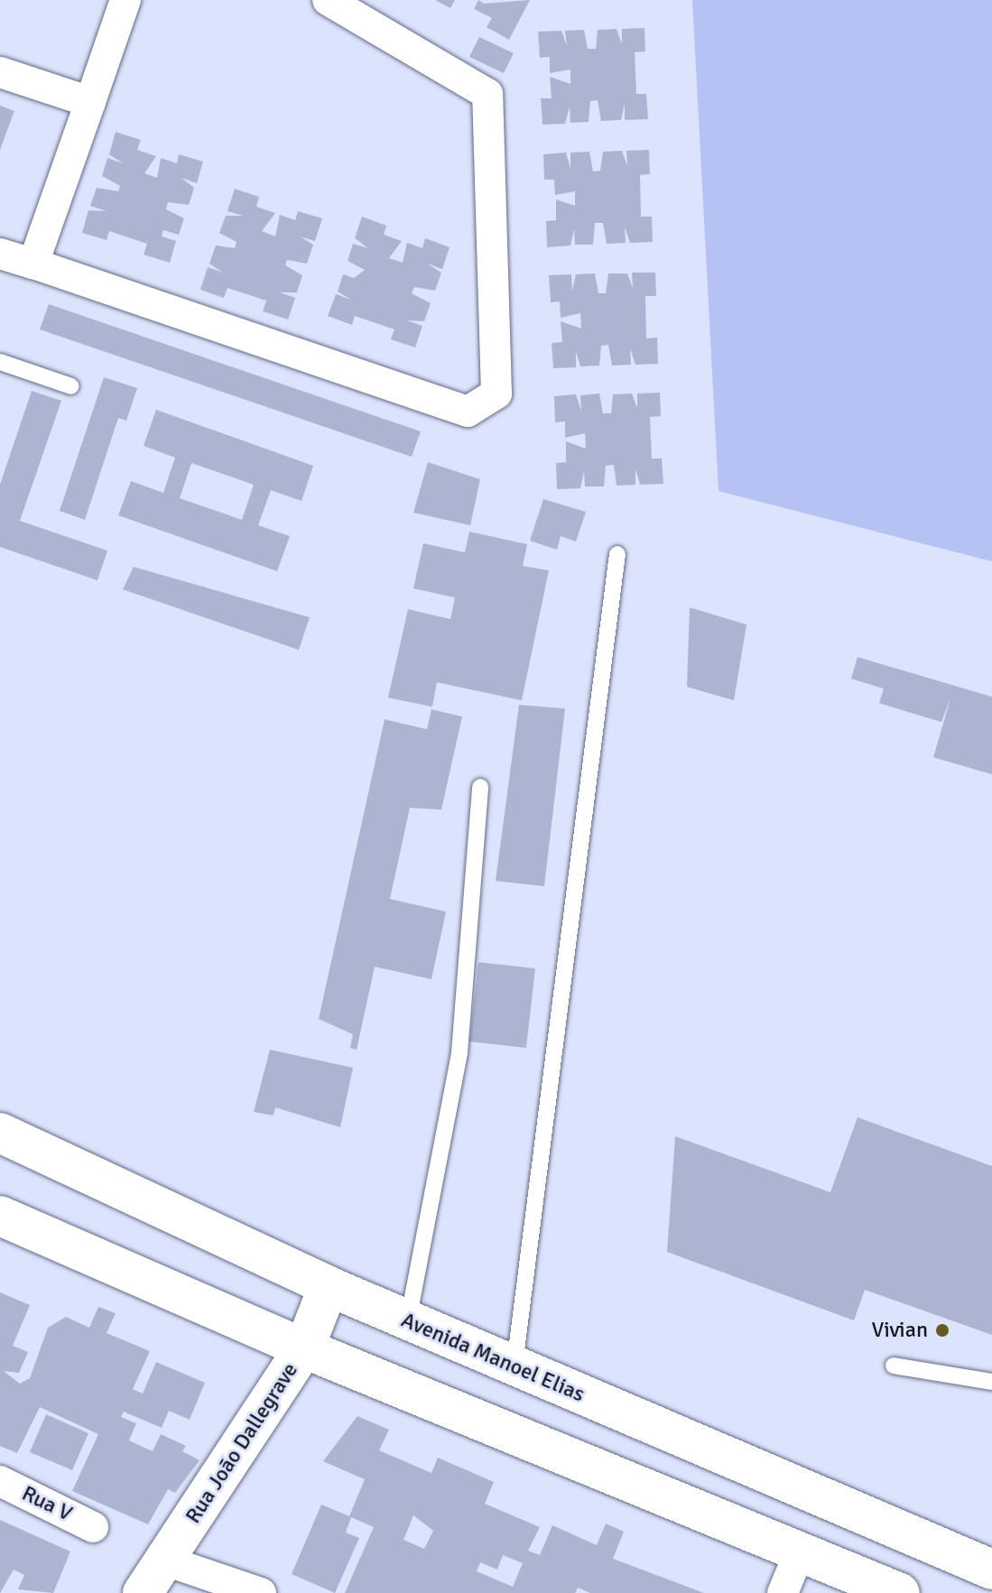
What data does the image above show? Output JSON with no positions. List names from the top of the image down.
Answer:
{
  "streets": {
    "main road": ["Avenida Manoel Elias", "Rua João Dallegrave"],
    "street": ["Rua V"]
  },
  "crossings": [
    ["Avenida Manoel Elias", "Rua João Dallegrave"]
  ],
  "places": ["Vivian"]
}
